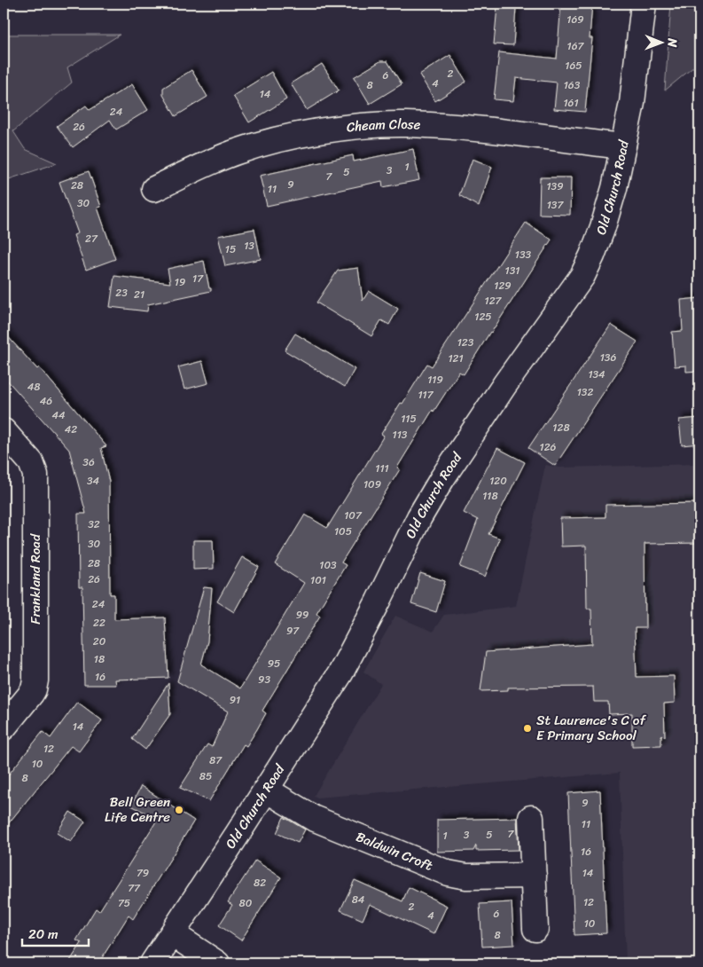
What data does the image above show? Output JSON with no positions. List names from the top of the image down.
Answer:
{
  "streets": {
    "street": [
      "Cheam Close",
      "Old Church Road",
      "Frankland Road",
      "Baldwin Croft"
    ]
  },
  "crossings": [
    ["Cheam Close", "Old Church Road"],
    ["Old Church Road", "Baldwin Croft"]
  ],
  "places": ["St Laurence's C of E Primary School", "Bell Green Life Centre"],
  "house_numbers": [
    "169",
    "167",
    "165",
    "2",
    "6",
    "4",
    "8",
    "163",
    "14",
    "161",
    "24",
    "26",
    "1",
    "3",
    "5",
    "7",
    "9",
    "28",
    "139",
    "11",
    "30",
    "137",
    "27",
    "13",
    "15",
    "133",
    "131",
    "17",
    "19",
    "129",
    "23",
    "21",
    "127",
    "125",
    "123",
    "136",
    "121",
    "134",
    "119",
    "48",
    "132",
    "117",
    "46",
    "44",
    "115",
    "128",
    "42",
    "113",
    "126",
    "36",
    "111",
    "34",
    "120",
    "109",
    "118",
    "107",
    "32",
    "105",
    "30",
    "28",
    "103",
    "26",
    "101",
    "24",
    "99",
    "22",
    "97",
    "20",
    "18",
    "95",
    "16",
    "93",
    "91",
    "14",
    "12",
    "87",
    "10",
    "85",
    "8",
    "9",
    "11",
    "7",
    "3",
    "5",
    "1",
    "16",
    "79",
    "14",
    "82",
    "77",
    "84",
    "12",
    "75",
    "80",
    "2",
    "6",
    "4",
    "10",
    "8"
  ],
  "scale_bar": "20 m",
  "north": "right"
}
